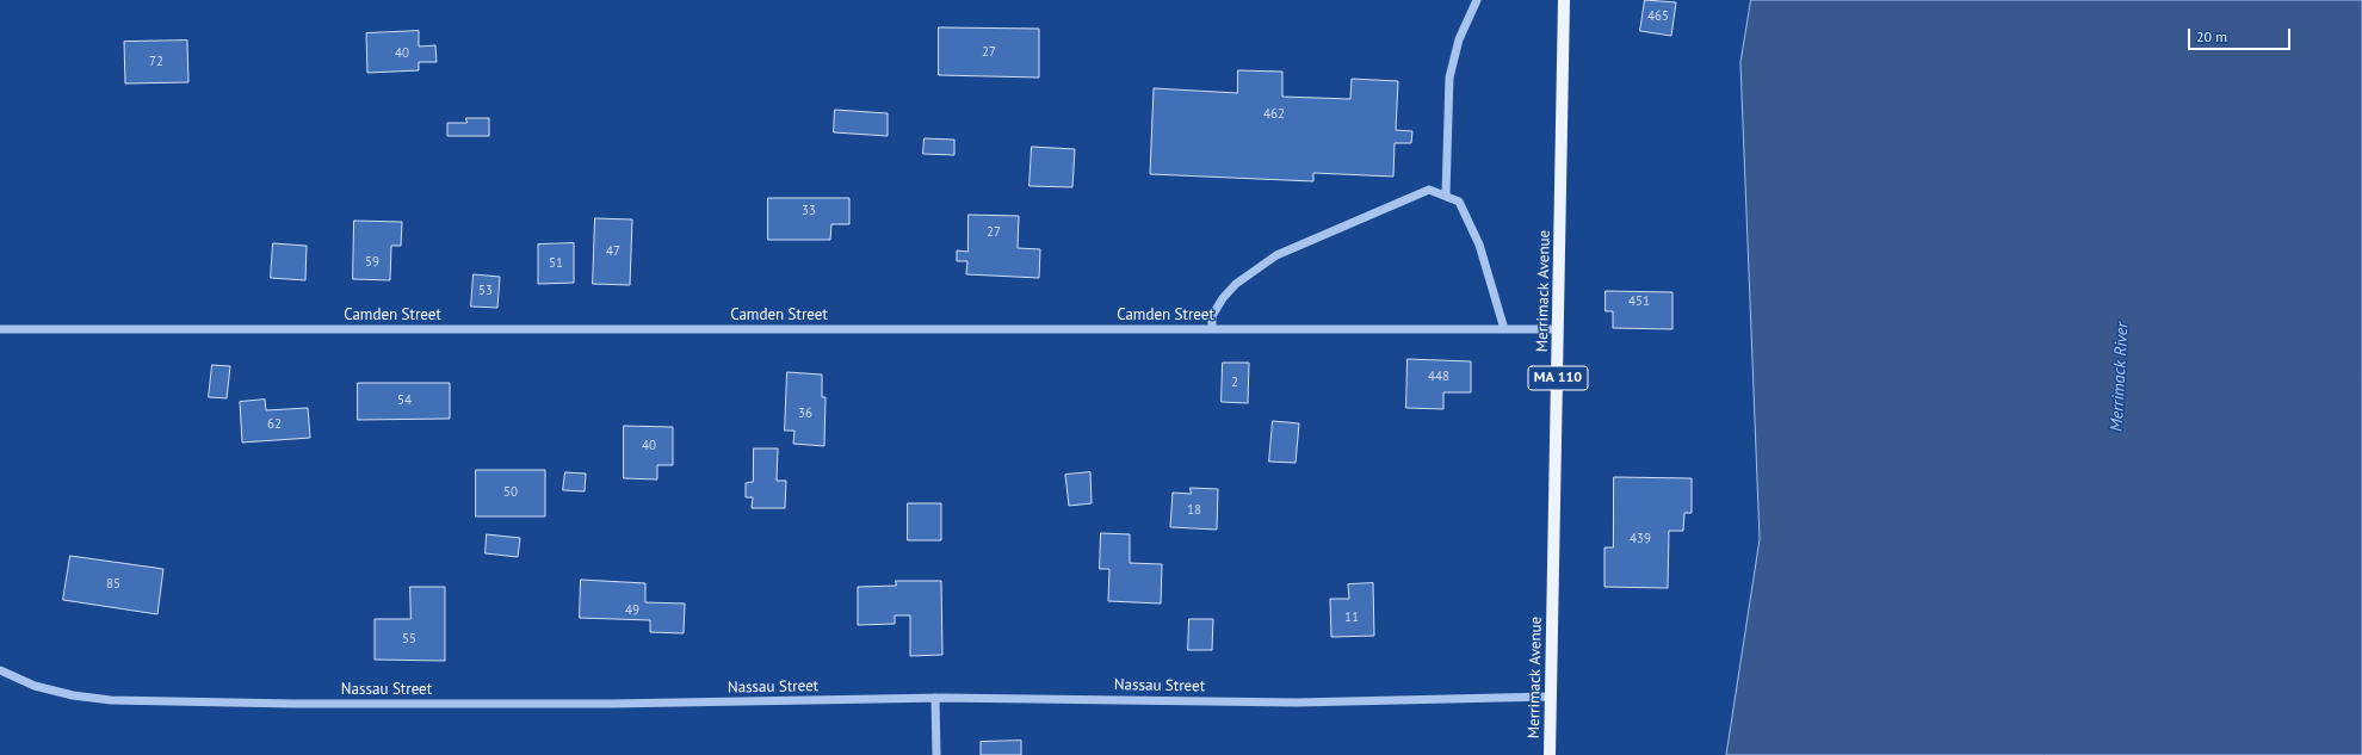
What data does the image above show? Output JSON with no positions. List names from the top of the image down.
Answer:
{
  "streets": {
    "main road": ["Merrimack Avenue", "MA 110"],
    "street": ["Camden Street", "Nassau Street"]
  },
  "crossings": [
    ["Merrimack Avenue", "Camden Street"],
    ["Merrimack Avenue", "Nassau Street"]
  ],
  "water": ["Merrimack River"],
  "house_numbers": [
    "465",
    "27",
    "40",
    "72",
    "462",
    "33",
    "27",
    "47",
    "59",
    "51",
    "53",
    "451",
    "448",
    "2",
    "54",
    "36",
    "62",
    "40",
    "50",
    "18",
    "439",
    "85",
    "49",
    "11",
    "55"
  ],
  "scale_bar": "20 m"
}
